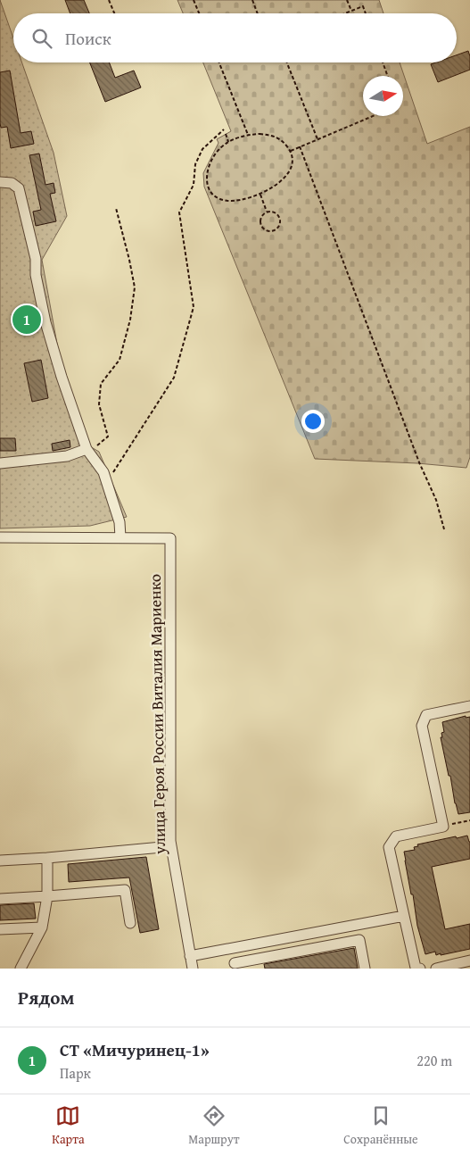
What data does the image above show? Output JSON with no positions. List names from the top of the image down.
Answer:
{
  "streets": {
    "street": ["улица Героя России Виталия Мариенко"]
  },
  "north": "right",
  "page": {
    "search": "Поиск",
    "pins": "1",
    "heading": "Рядом",
    "list": [
      {
        "mark": "1",
        "name": "СТ «Мичуринец-1»",
        "note": "Парк",
        "value": "220 m"
      }
    ],
    "nav": ["Карта", "Маршрут", "Сохранённые"]
  }
}
